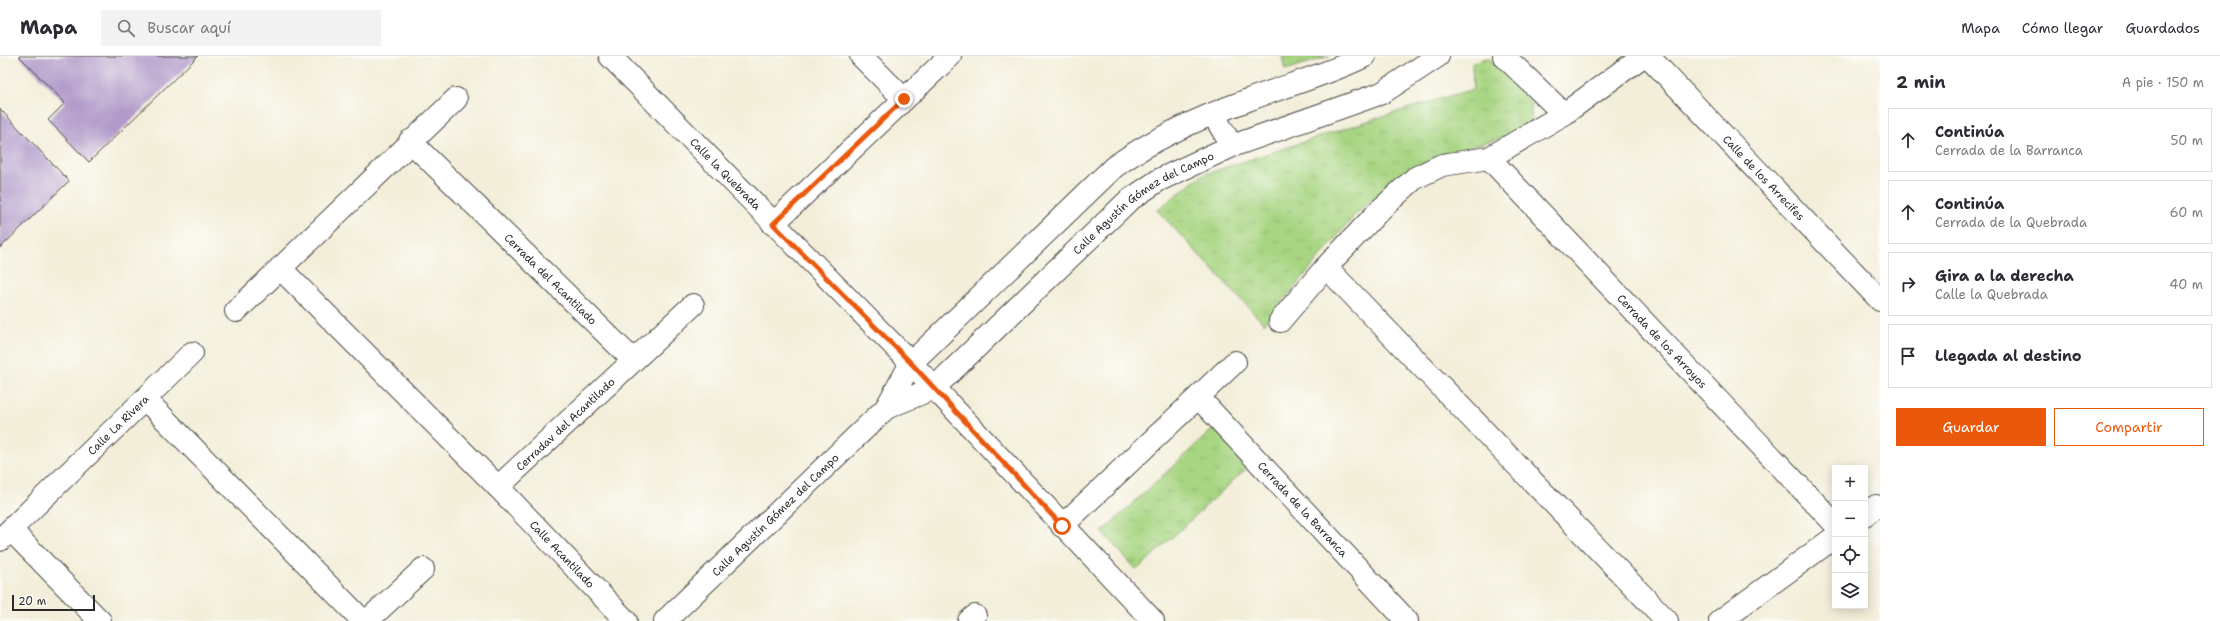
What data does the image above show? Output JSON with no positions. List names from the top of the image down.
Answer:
{
  "streets": {
    "street": [
      "Calle la Quebrada",
      "Calle de los Arrecifes",
      "Calle Agustín Gómez del Campo",
      "Cerrada del Acantilado",
      "Cerrada de los Arroyos",
      "Cerradav del Acantilado",
      "Calle La Rivera",
      "Cerrada de la Barranca",
      "Calle Acantilado"
    ]
  },
  "crossings": [
    ["Calle la Quebrada", "Calle Agustín Gómez del Campo"],
    ["Cerrada del Acantilado", "Cerradav del Acantilado"],
    ["Cerradav del Acantilado", "Calle Acantilado"]
  ],
  "scale_bar": "20 m",
  "page": {
    "header": "Mapa",
    "search": "Buscar aquí",
    "nav": ["Mapa", "Cómo llegar", "Guardados"],
    "heading": ["2 min", "A pie · 150 m"],
    "list": [
      ["Continúa", "Cerrada de la Barranca", "50 m"],
      ["Continúa", "Cerrada de la Quebrada", "60 m"],
      ["Gira a la derecha", "Calle la Quebrada", "40 m"],
      "Llegada al destino"
    ],
    "buttons": ["Guardar", "Compartir"],
    "map_buttons": ["+", "−"],
    "scale": "20 m"
  }
}
